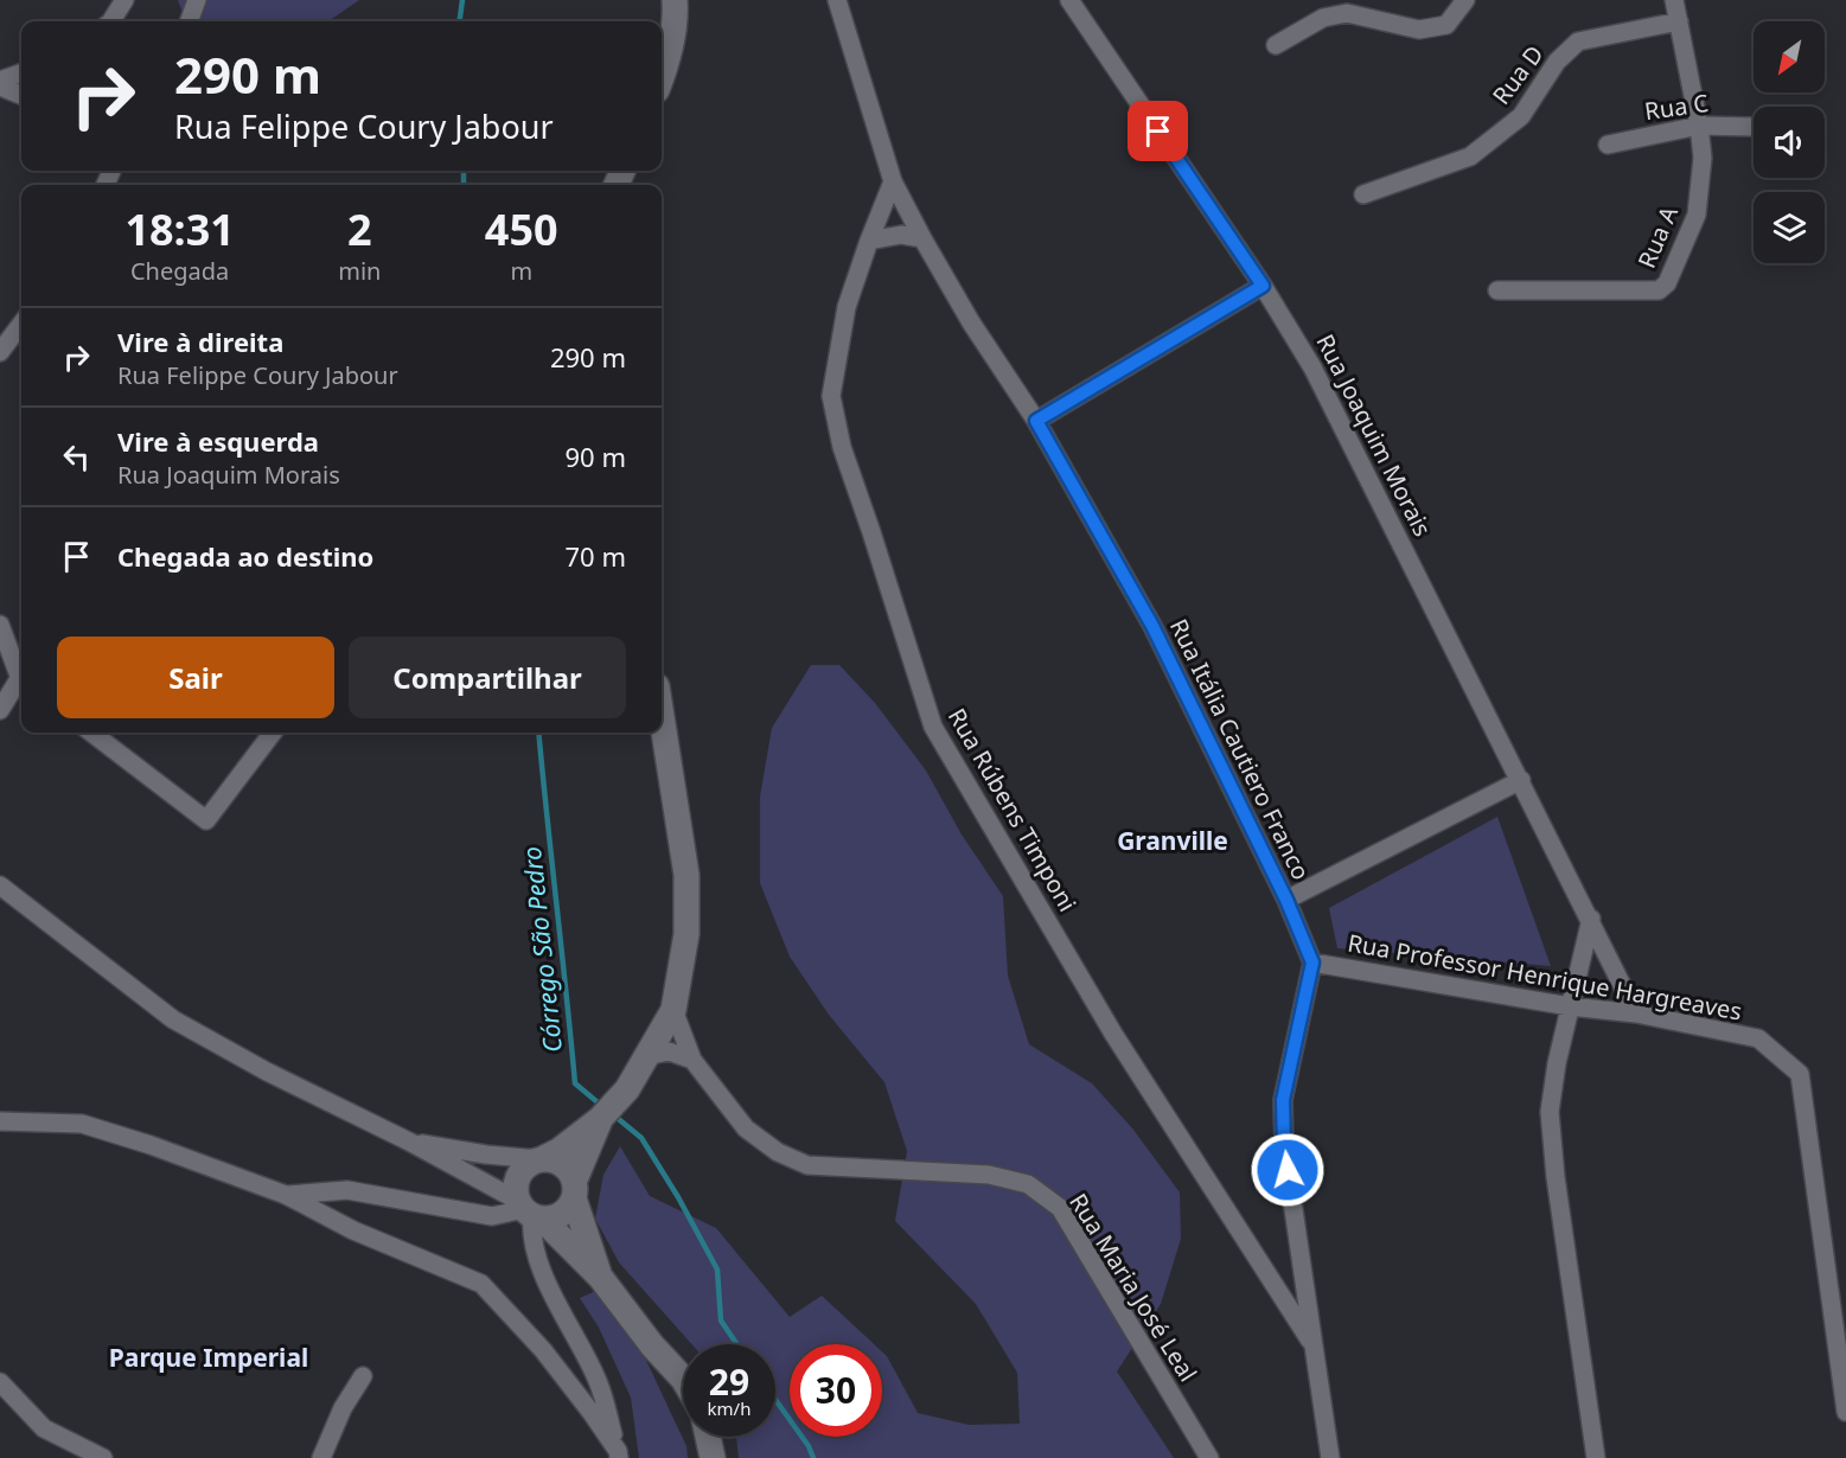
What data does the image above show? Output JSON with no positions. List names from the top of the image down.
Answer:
{
  "streets": {
    "street": [
      "Rua D",
      "Rua C",
      "Rua A",
      "Rua Joaquim Morais",
      "Rua Itália Cautiero Franco",
      "Rua Rúbens Timponi",
      "Rua Professor Henrique Hargreaves",
      "Rua Maria José Leal"
    ]
  },
  "crossings": [
    ["Rua D", "Rua A"],
    ["Rua C", "Rua A"],
    ["Rua Joaquim Morais", "Rua Professor Henrique Hargreaves"],
    ["Rua Itália Cautiero Franco", "Rua Rúbens Timponi"],
    ["Rua Itália Cautiero Franco", "Rua Professor Henrique Hargreaves"]
  ],
  "districts": ["Granville", "Parque Imperial"],
  "water": ["Córrego São Pedro"],
  "north": "bottom left",
  "page": {
    "turn": ["290 m", "Rua Felippe Coury Jabour"],
    "eta": [
      "18:31",
      "Chegada",
      "2",
      "min",
      "450",
      "m"
    ],
    "list": [
      {
        "name": "Vire à direita",
        "note": "Rua Felippe Coury Jabour",
        "value": "290 m"
      },
      {
        "name": "Vire à esquerda",
        "note": "Rua Joaquim Morais",
        "value": "90 m"
      },
      {
        "name": "Chegada ao destino",
        "value": "70 m"
      }
    ],
    "buttons": ["Sair", "Compartilhar"],
    "speed": "29 km/h",
    "limit": "30"
  }
}
